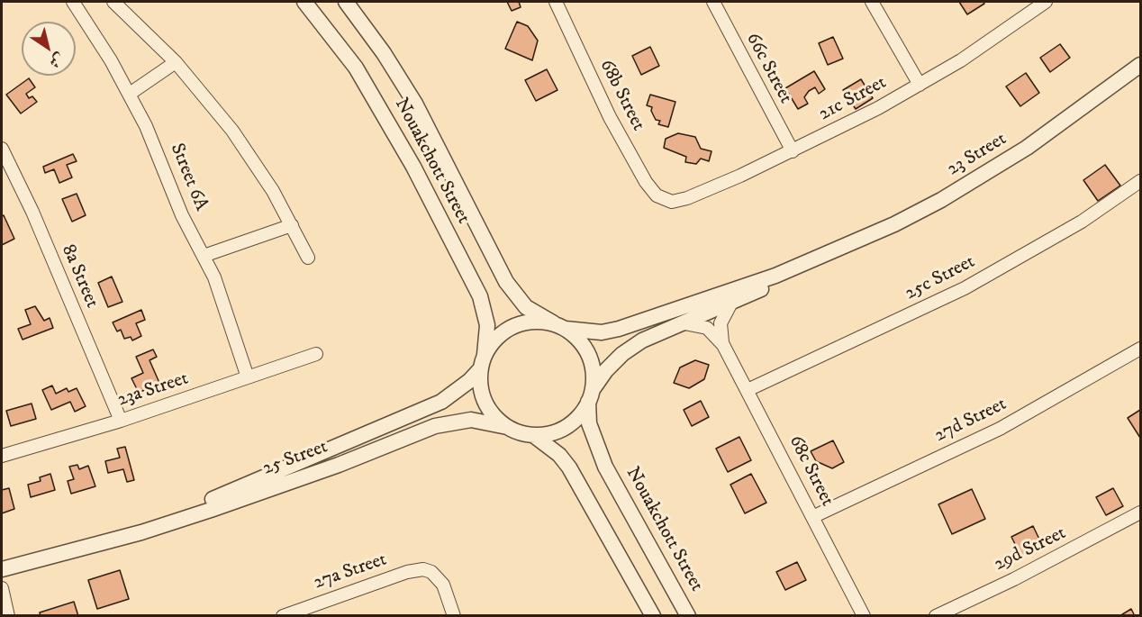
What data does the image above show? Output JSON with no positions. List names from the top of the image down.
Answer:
{
  "streets": {
    "street": [
      "66c Street",
      "68b Street",
      "21c Street",
      "23 Street",
      "Nouakchott Street",
      "Street 6A",
      "8a Street",
      "25c Street",
      "23a Street",
      "27d Street",
      "25 Street",
      "68c Street",
      "29d Street",
      "27a Street"
    ]
  },
  "crossings": [
    ["66c Street", "21c Street"],
    ["68b Street", "21c Street"],
    ["23 Street", "Nouakchott Street"],
    ["23 Street", "25 Street"],
    ["23 Street", "68c Street"],
    ["Nouakchott Street", "25 Street"],
    ["Street 6A", "23a Street"],
    ["8a Street", "23a Street"],
    ["25c Street", "68c Street"],
    ["27d Street", "68c Street"]
  ],
  "north": "bottom right"
}
